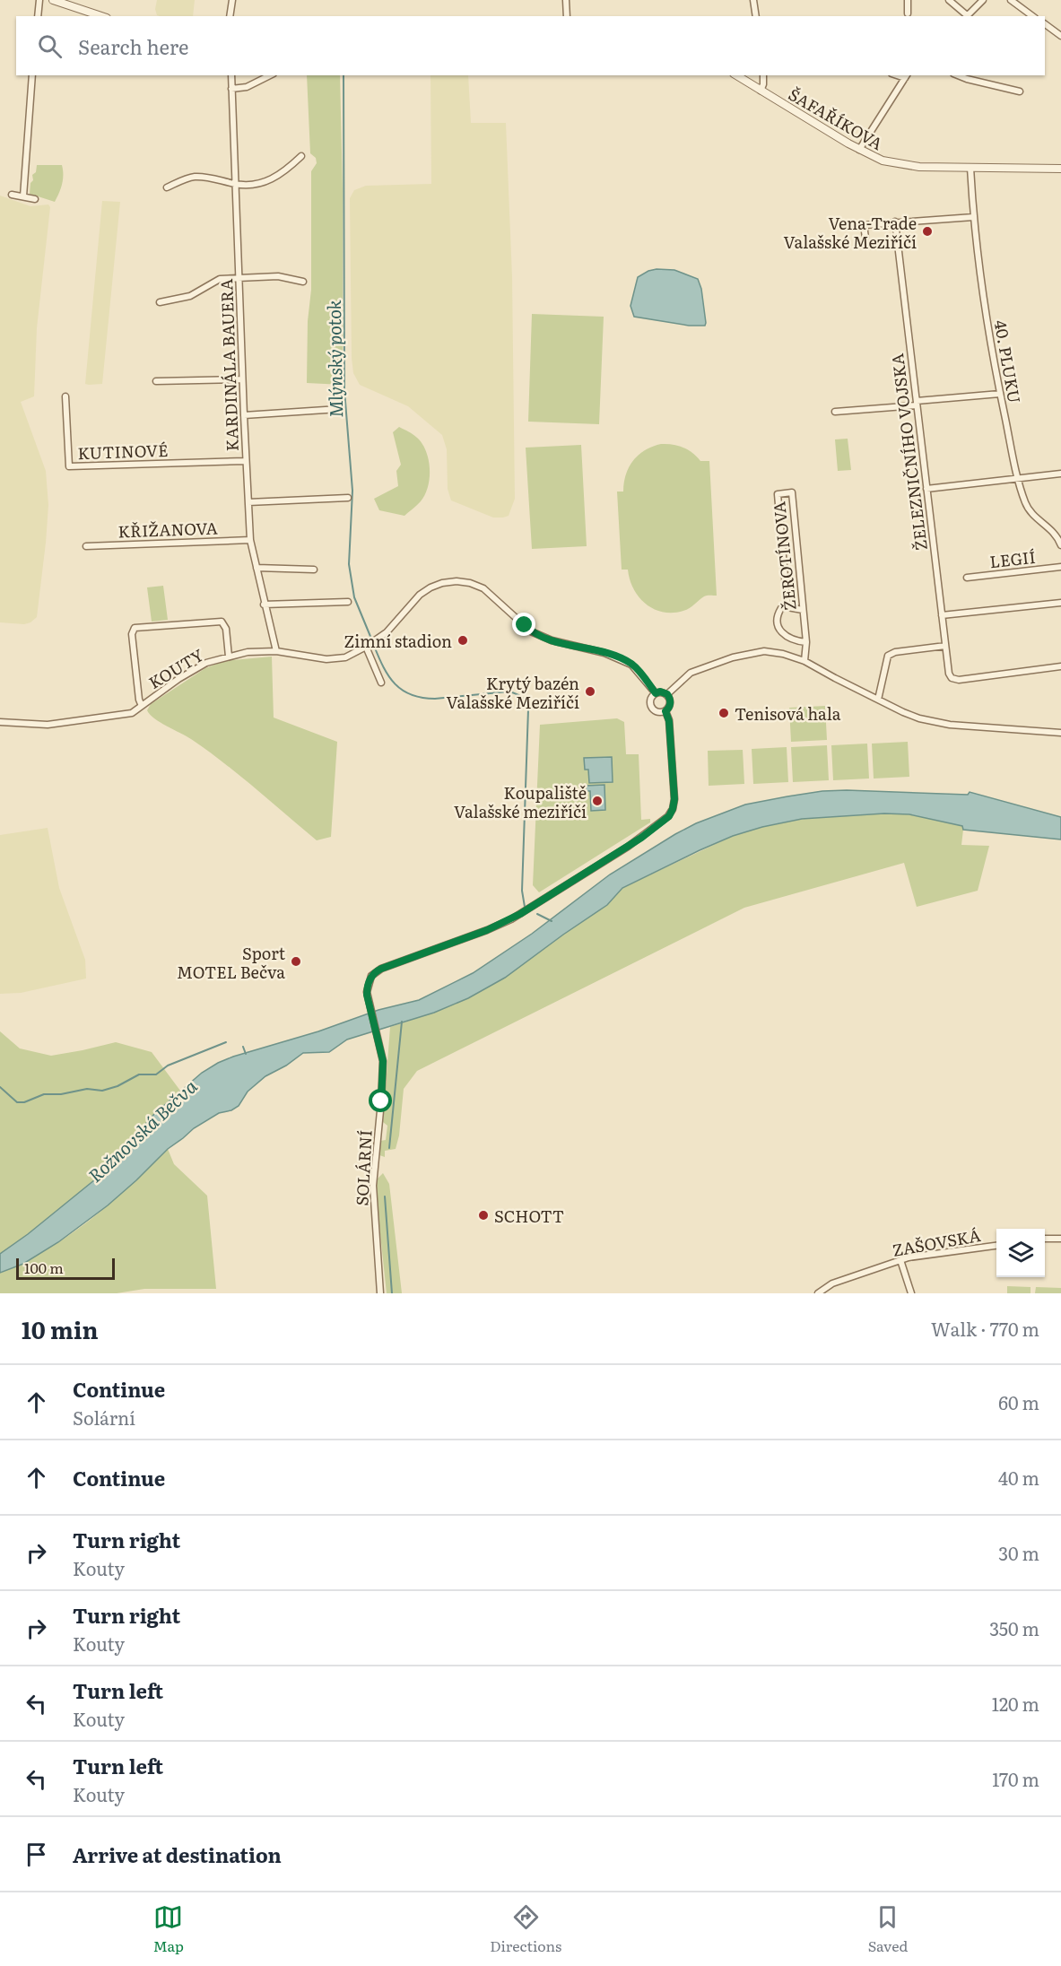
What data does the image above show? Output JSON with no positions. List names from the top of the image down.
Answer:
{
  "streets": {
    "street": [
      "ŠAFAŘÍKOVA",
      "40. PLUKU",
      "KARDINÁLA BAUERA",
      "KUTINOVÉ",
      "ŽELEZNIČNÍHO VOJSKA",
      "KŘIŽANOVA",
      "ŽEROTÍNOVA",
      "LEGIÍ",
      "KOUTY",
      "SOLÁRNÍ",
      "ZAŠOVSKÁ"
    ]
  },
  "crossings": [
    ["ŠAFAŘÍKOVA", "40. PLUKU"],
    ["KARDINÁLA BAUERA", "KUTINOVÉ"],
    ["KARDINÁLA BAUERA", "KŘIŽANOVA"],
    ["KARDINÁLA BAUERA", "KOUTY"],
    ["KOUTY", "SOLÁRNÍ"]
  ],
  "water": ["Mlýnský potok", "Rožnovská Bečva"],
  "places": [
    "Vena-Trade Valašské Meziříčí",
    "Zimní stadion",
    "Krytý bazén Valašské Meziříčí",
    "Tenisová hala",
    "Koupaliště Valašské meziříčí",
    "Sport MOTEL Bečva",
    "SCHOTT"
  ],
  "scale_bar": "100 m",
  "page": {
    "search": "Search here",
    "scale": "100 m",
    "heading": ["10 min", "Walk · 770 m"],
    "list": [
      ["Continue", "Solární", "60 m"],
      ["Continue", "40 m"],
      ["Turn right", "Kouty", "30 m"],
      ["Turn right", "Kouty", "350 m"],
      ["Turn left", "Kouty", "120 m"],
      ["Turn left", "Kouty", "170 m"],
      "Arrive at destination"
    ],
    "nav": ["Map", "Directions", "Saved"]
  }
}
